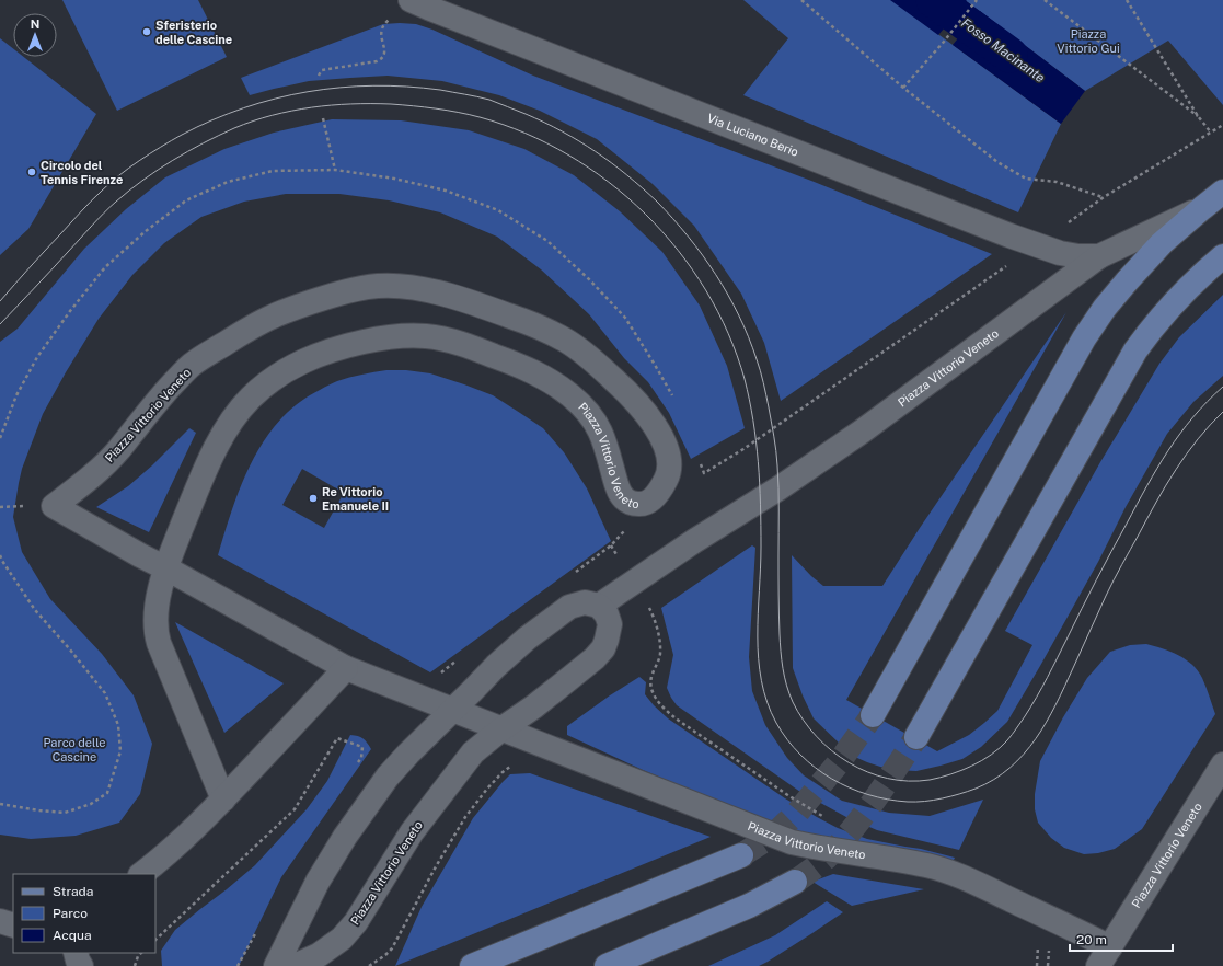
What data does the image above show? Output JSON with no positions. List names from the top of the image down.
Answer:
{
  "streets": {
    "street": ["Via Luciano Berio", "Piazza Vittorio Veneto"]
  },
  "crossings": [
    ["Via Luciano Berio", "Piazza Vittorio Veneto"]
  ],
  "water": ["Fosso Macinante"],
  "parks": ["Piazza Vittorio Gui", "Parco delle Cascine"],
  "places": ["Sferisterio delle Cascine", "Circolo del Tennis Firenze", "Re Vittorio Emanuele II"],
  "legend": ["Strada", "Parco", "Acqua"],
  "scale_bar": "20 m",
  "north": "top"
}
